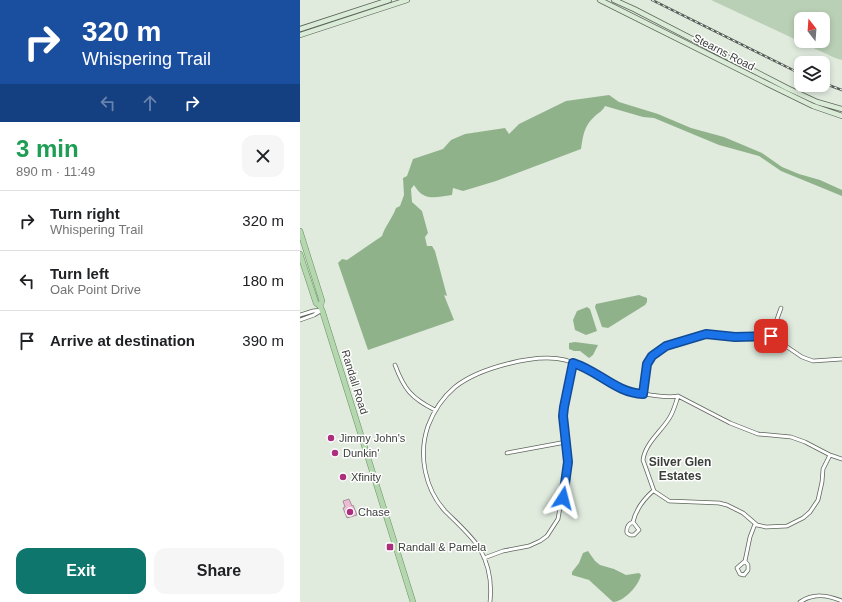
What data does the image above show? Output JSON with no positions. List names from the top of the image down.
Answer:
{
  "streets": {
    "main road": ["Stearns Road", "Randall Road"]
  },
  "districts": ["Silver Glen Estates"],
  "places": {
    "other": [
      "Jimmy John's",
      "Dunkin'",
      "Xfinity",
      "Chase"
    ],
    "transit": ["Randall & Pamela"]
  },
  "north": "top",
  "page": {
    "turn": ["320 m", "Whispering Trail"],
    "heading": ["3 min", "890 m · 11:49"],
    "list": [
      {
        "name": "Turn right",
        "note": "Whispering Trail",
        "value": "320 m"
      },
      {
        "name": "Turn left",
        "note": "Oak Point Drive",
        "value": "180 m"
      },
      {
        "name": "Arrive at destination",
        "value": "390 m"
      }
    ],
    "buttons": ["Exit", "Share"]
  }
}
